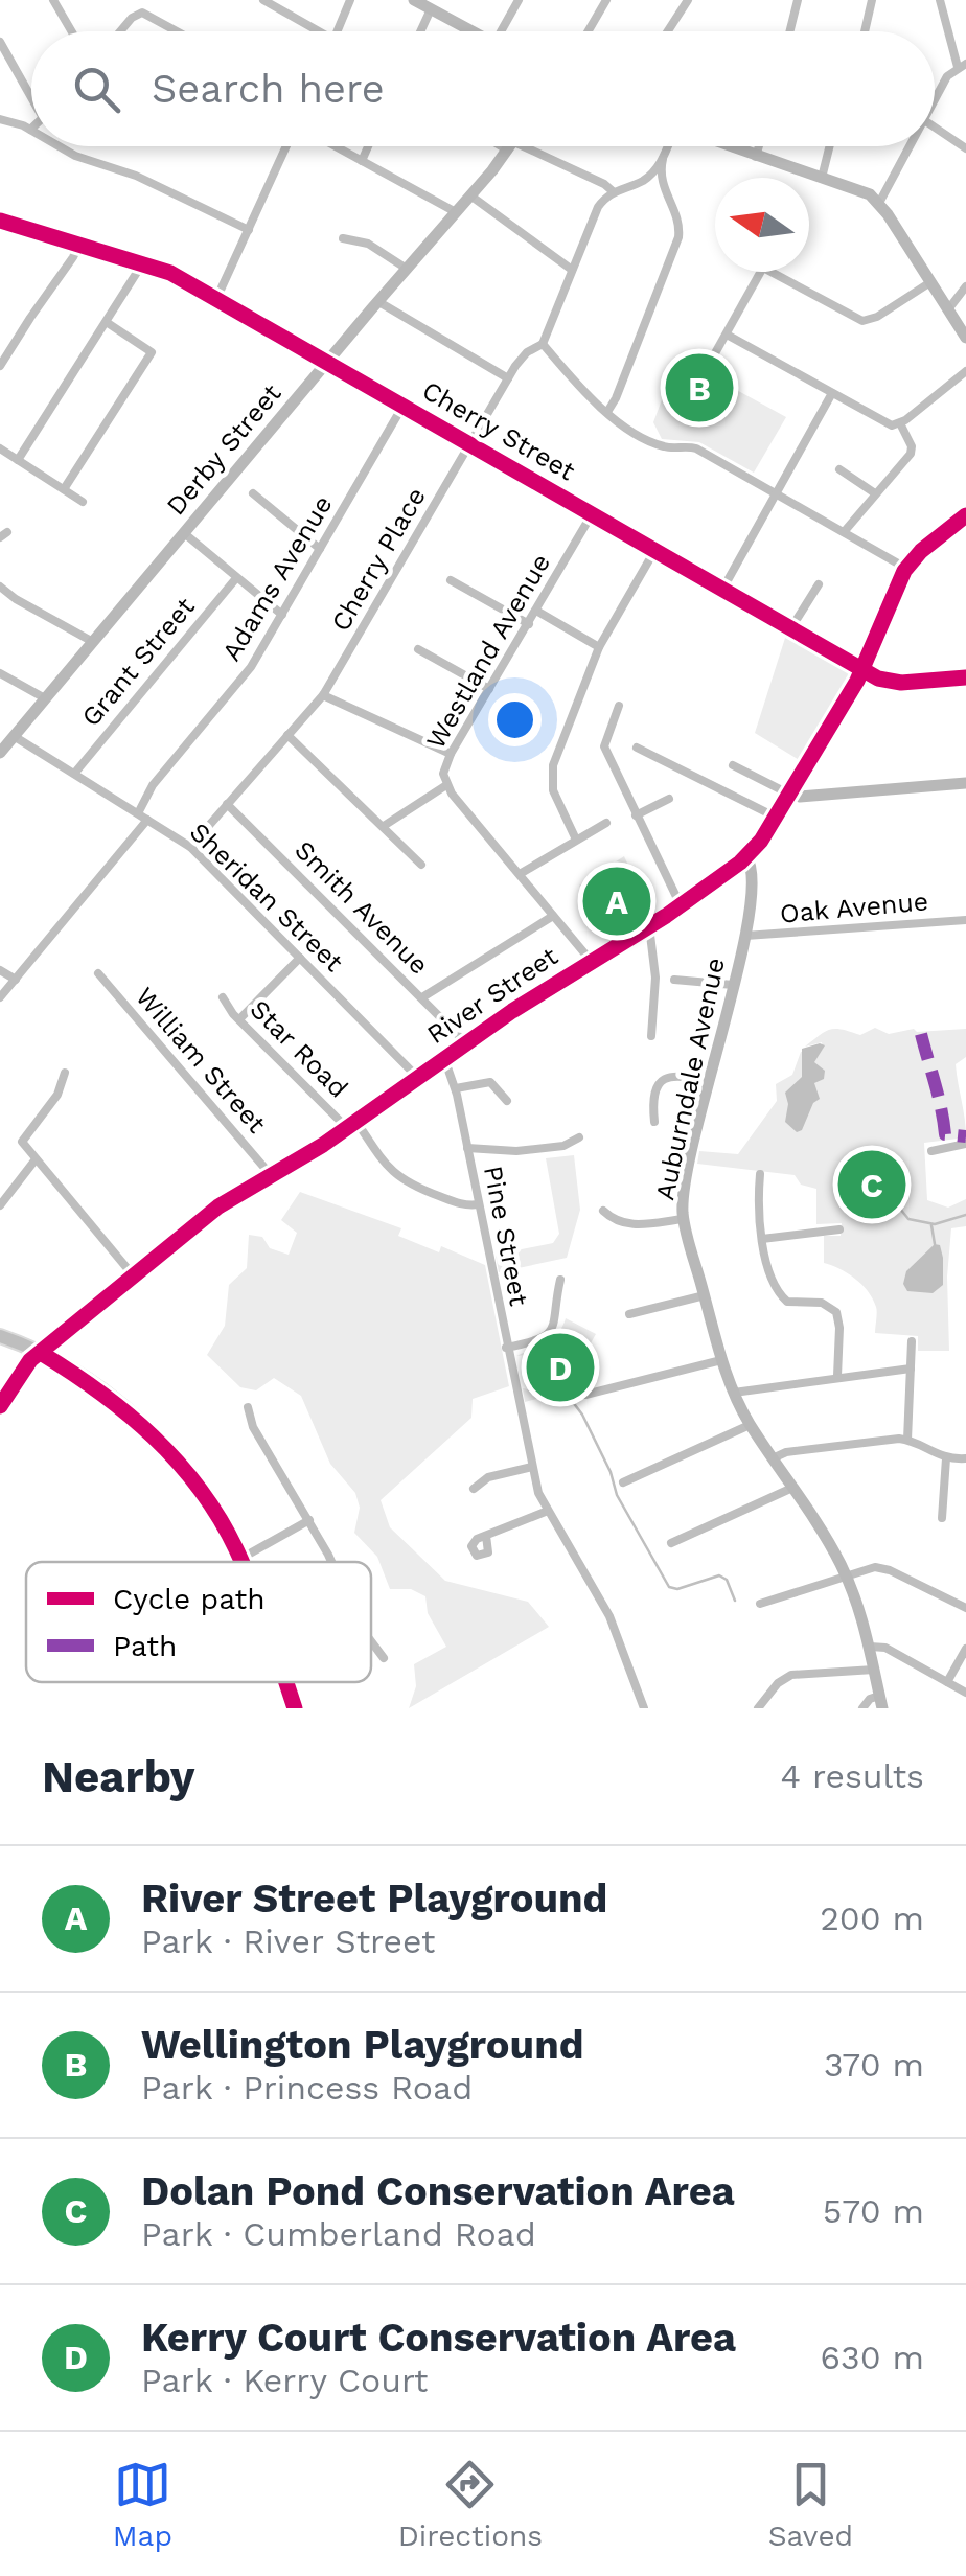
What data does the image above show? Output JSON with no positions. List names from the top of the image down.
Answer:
{
  "streets": {
    "street": [
      "Cherry Street",
      "Derby Street",
      "Cherry Place",
      "Adams Avenue",
      "Westland Avenue",
      "Grant Street",
      "Sheridan Street",
      "Smith Avenue",
      "Oak Avenue",
      "River Street",
      "Star Road",
      "William Street",
      "Auburndale Avenue",
      "Pine Street"
    ]
  },
  "crossings": [
    ["Cherry Street", "Derby Street"],
    ["Cherry Street", "Cherry Place"],
    ["Cherry Street", "Adams Avenue"],
    ["Cherry Street", "Westland Avenue"],
    ["Cherry Street", "River Street"],
    ["Derby Street", "Sheridan Street"],
    ["Cherry Place", "Sheridan Street"],
    ["Cherry Place", "Smith Avenue"],
    ["Adams Avenue", "Sheridan Street"],
    ["Westland Avenue", "River Street"],
    ["Grant Street", "Sheridan Street"],
    ["Sheridan Street", "River Street"],
    ["Smith Avenue", "River Street"],
    ["Oak Avenue", "Auburndale Avenue"],
    ["River Street", "Star Road"],
    ["River Street", "William Street"],
    ["River Street", "Auburndale Avenue"],
    ["River Street", "Pine Street"],
    ["Star Road", "Pine Street"]
  ],
  "legend": ["Cycle path", "Path"],
  "north": "left",
  "page": {
    "search": "Search here",
    "pins": [
      "B",
      "A",
      "C",
      "D"
    ],
    "heading": ["Nearby", "4 results"],
    "list": [
      {
        "mark": "A",
        "name": "River Street Playground",
        "note": "Park · River Street",
        "value": "200 m"
      },
      {
        "mark": "B",
        "name": "Wellington Playground",
        "note": "Park · Princess Road",
        "value": "370 m"
      },
      {
        "mark": "C",
        "name": "Dolan Pond Conservation Area",
        "note": "Park · Cumberland Road",
        "value": "570 m"
      },
      {
        "mark": "D",
        "name": "Kerry Court Conservation Area",
        "note": "Park · Kerry Court",
        "value": "630 m"
      }
    ],
    "nav": ["Map", "Directions", "Saved"]
  }
}
